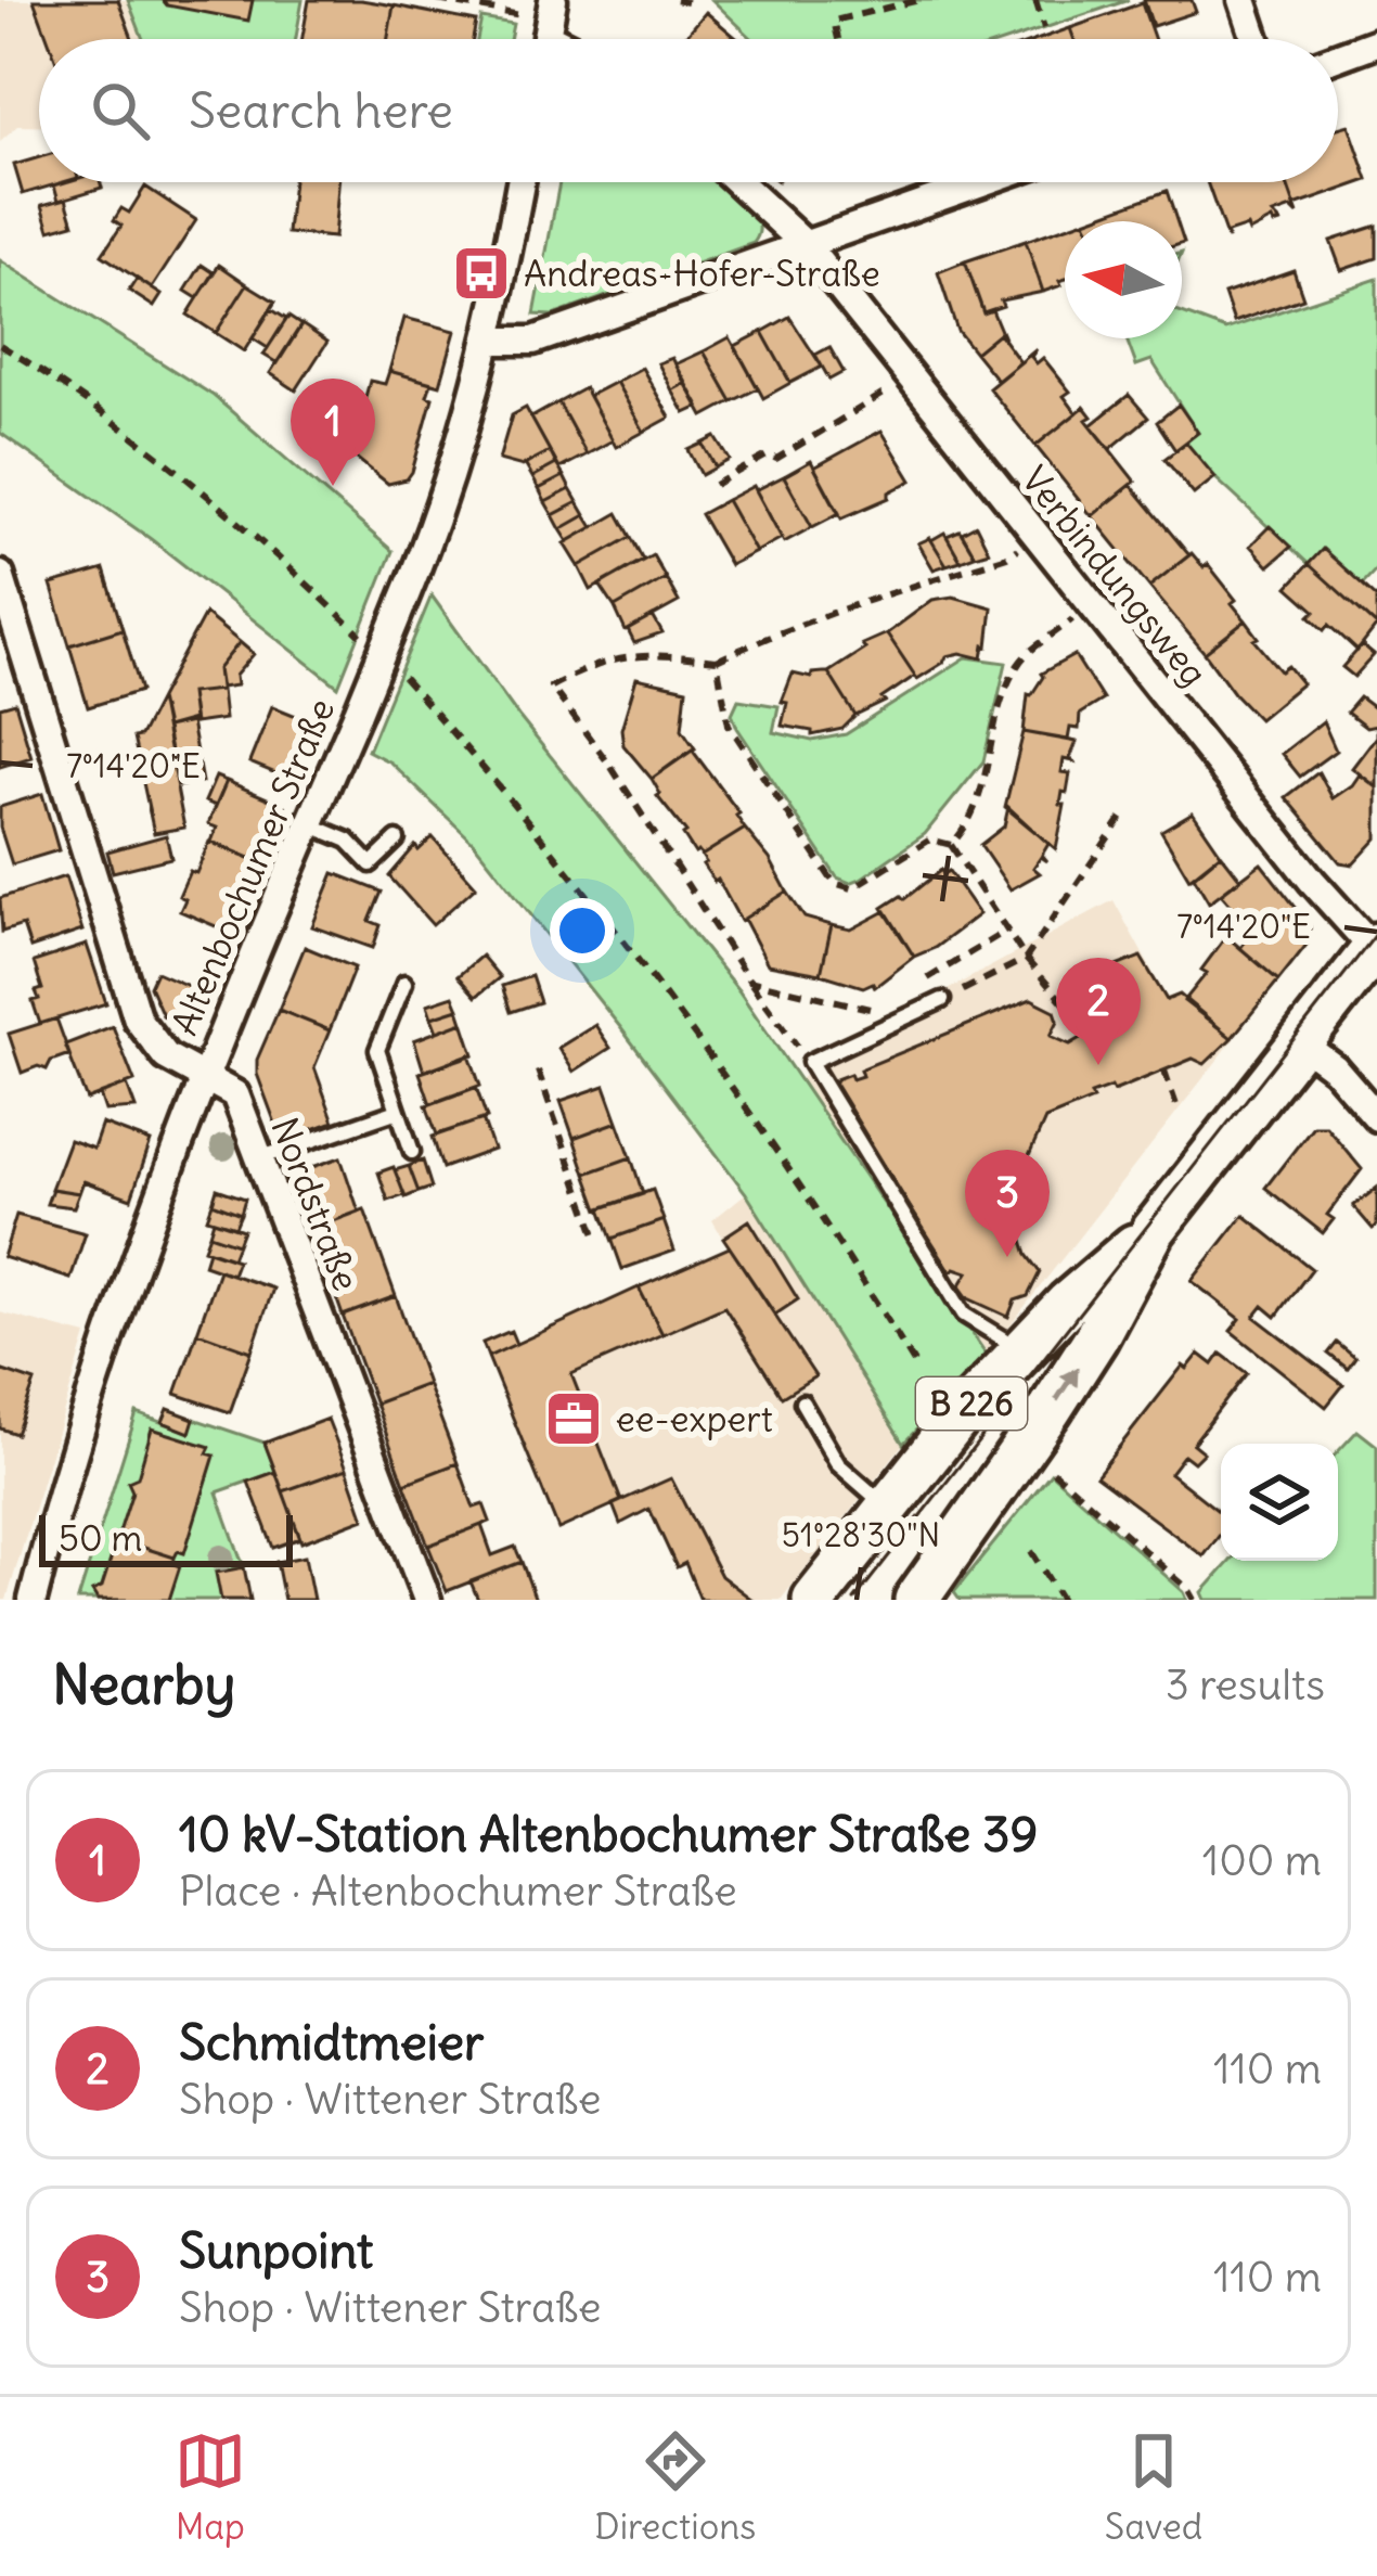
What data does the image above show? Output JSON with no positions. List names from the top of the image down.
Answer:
{
  "streets": {
    "main road": ["B 226"],
    "street": ["Verbindungsweg", "Altenbochumer Straße", "Nordstraße"]
  },
  "crossings": [
    ["Verbindungsweg", "B 226"],
    ["Altenbochumer Straße", "Nordstraße"]
  ],
  "places": {
    "bus stop": ["Andreas-Hofer-Straße"],
    "office": ["ee-expert"]
  },
  "scale_bar": "50 m",
  "north": "left",
  "page": {
    "search": "Search here",
    "pins": ["1", "2", "3"],
    "scale": "50 m",
    "heading": ["Nearby", "3 results"],
    "list": [
      {
        "mark": "1",
        "name": "10 kV-Station Altenbochumer Straße 39",
        "note": "Place · Altenbochumer Straße",
        "value": "100 m"
      },
      {
        "mark": "2",
        "name": "Schmidtmeier",
        "note": "Shop · Wittener Straße",
        "value": "110 m"
      },
      {
        "mark": "3",
        "name": "Sunpoint",
        "note": "Shop · Wittener Straße",
        "value": "110 m"
      }
    ],
    "nav": ["Map", "Directions", "Saved"]
  },
  "coordinates": ["7°14'20\"E", "51°28'30\"N"]
}
